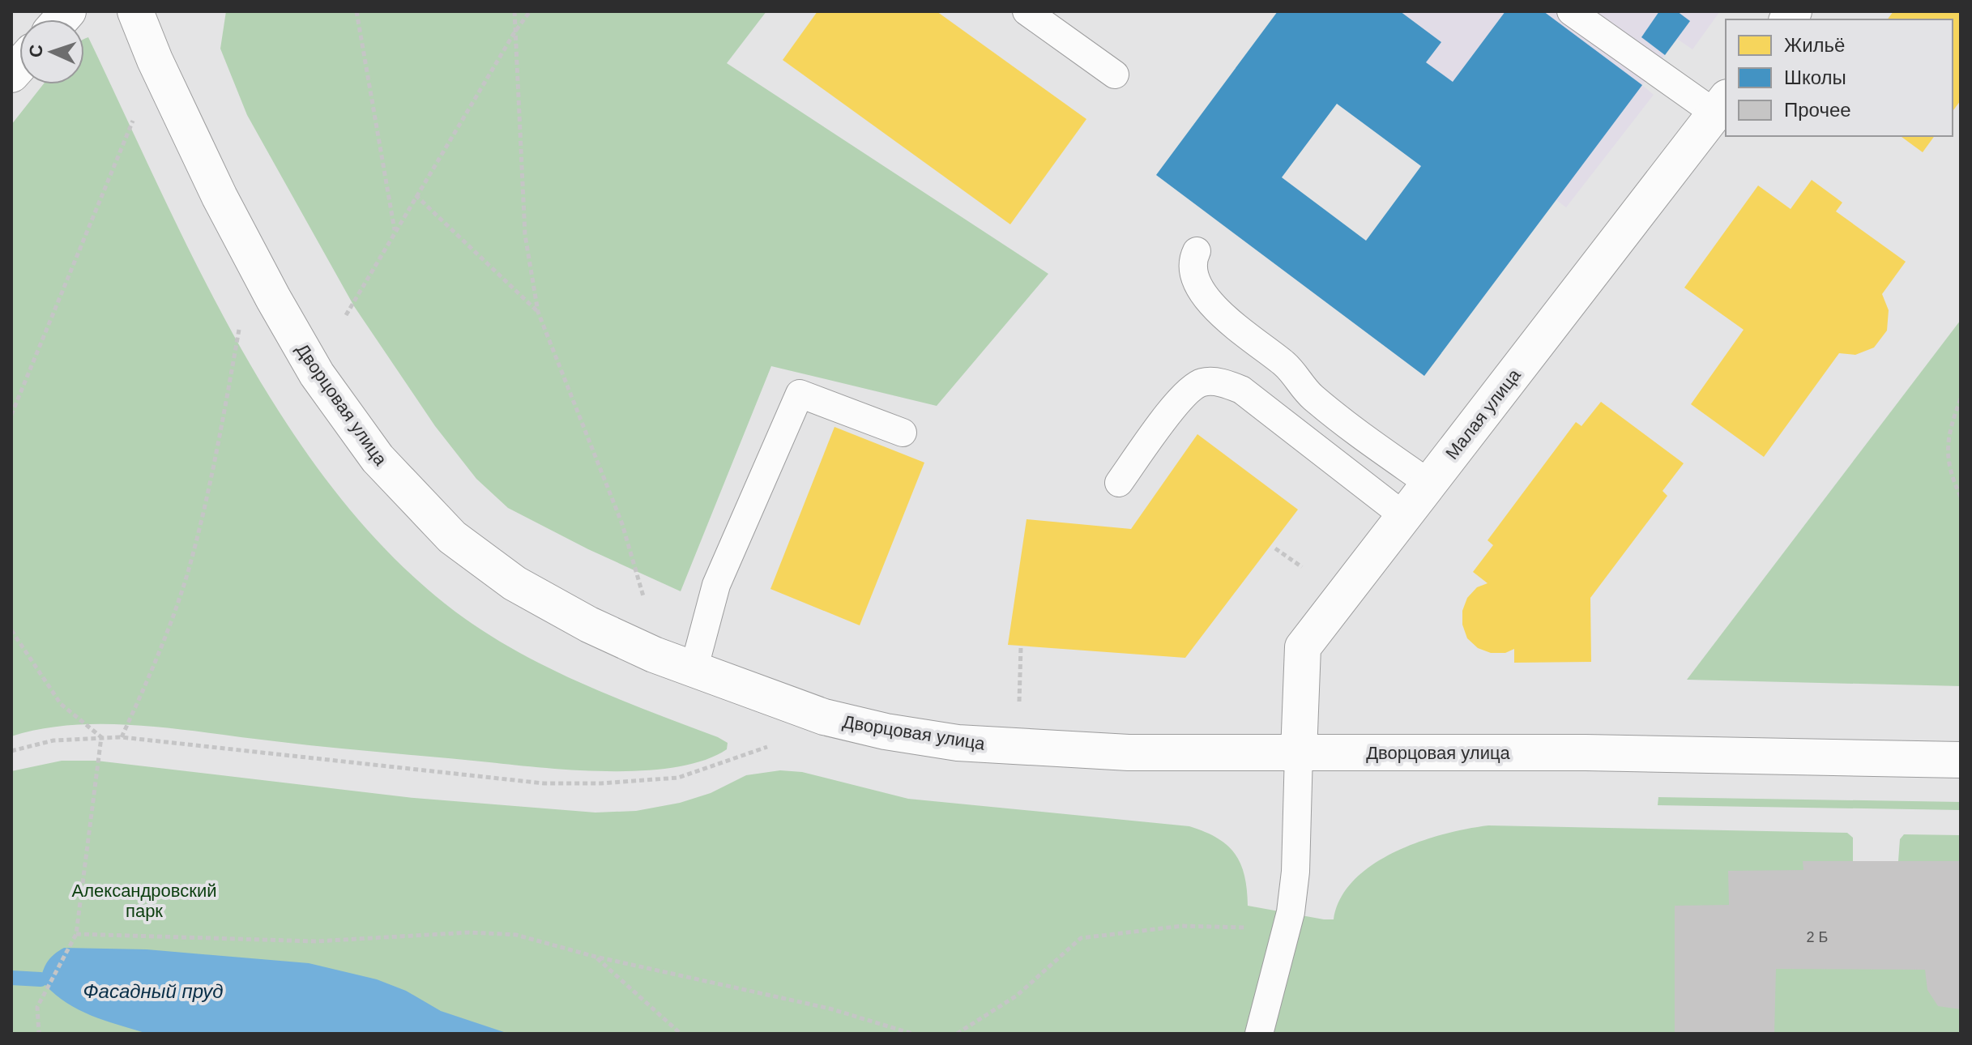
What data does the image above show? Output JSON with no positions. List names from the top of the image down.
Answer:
{
  "streets": {
    "main road": ["Дворцовая улица", "Малая улица"]
  },
  "crossings": [
    ["Дворцовая улица", "Малая улица"]
  ],
  "water": ["Фасадный пруд"],
  "parks": ["Александровский парк"],
  "house_numbers": ["2 Б"],
  "legend": ["Жильё", "Школы", "Прочее"],
  "north": "left"
}
